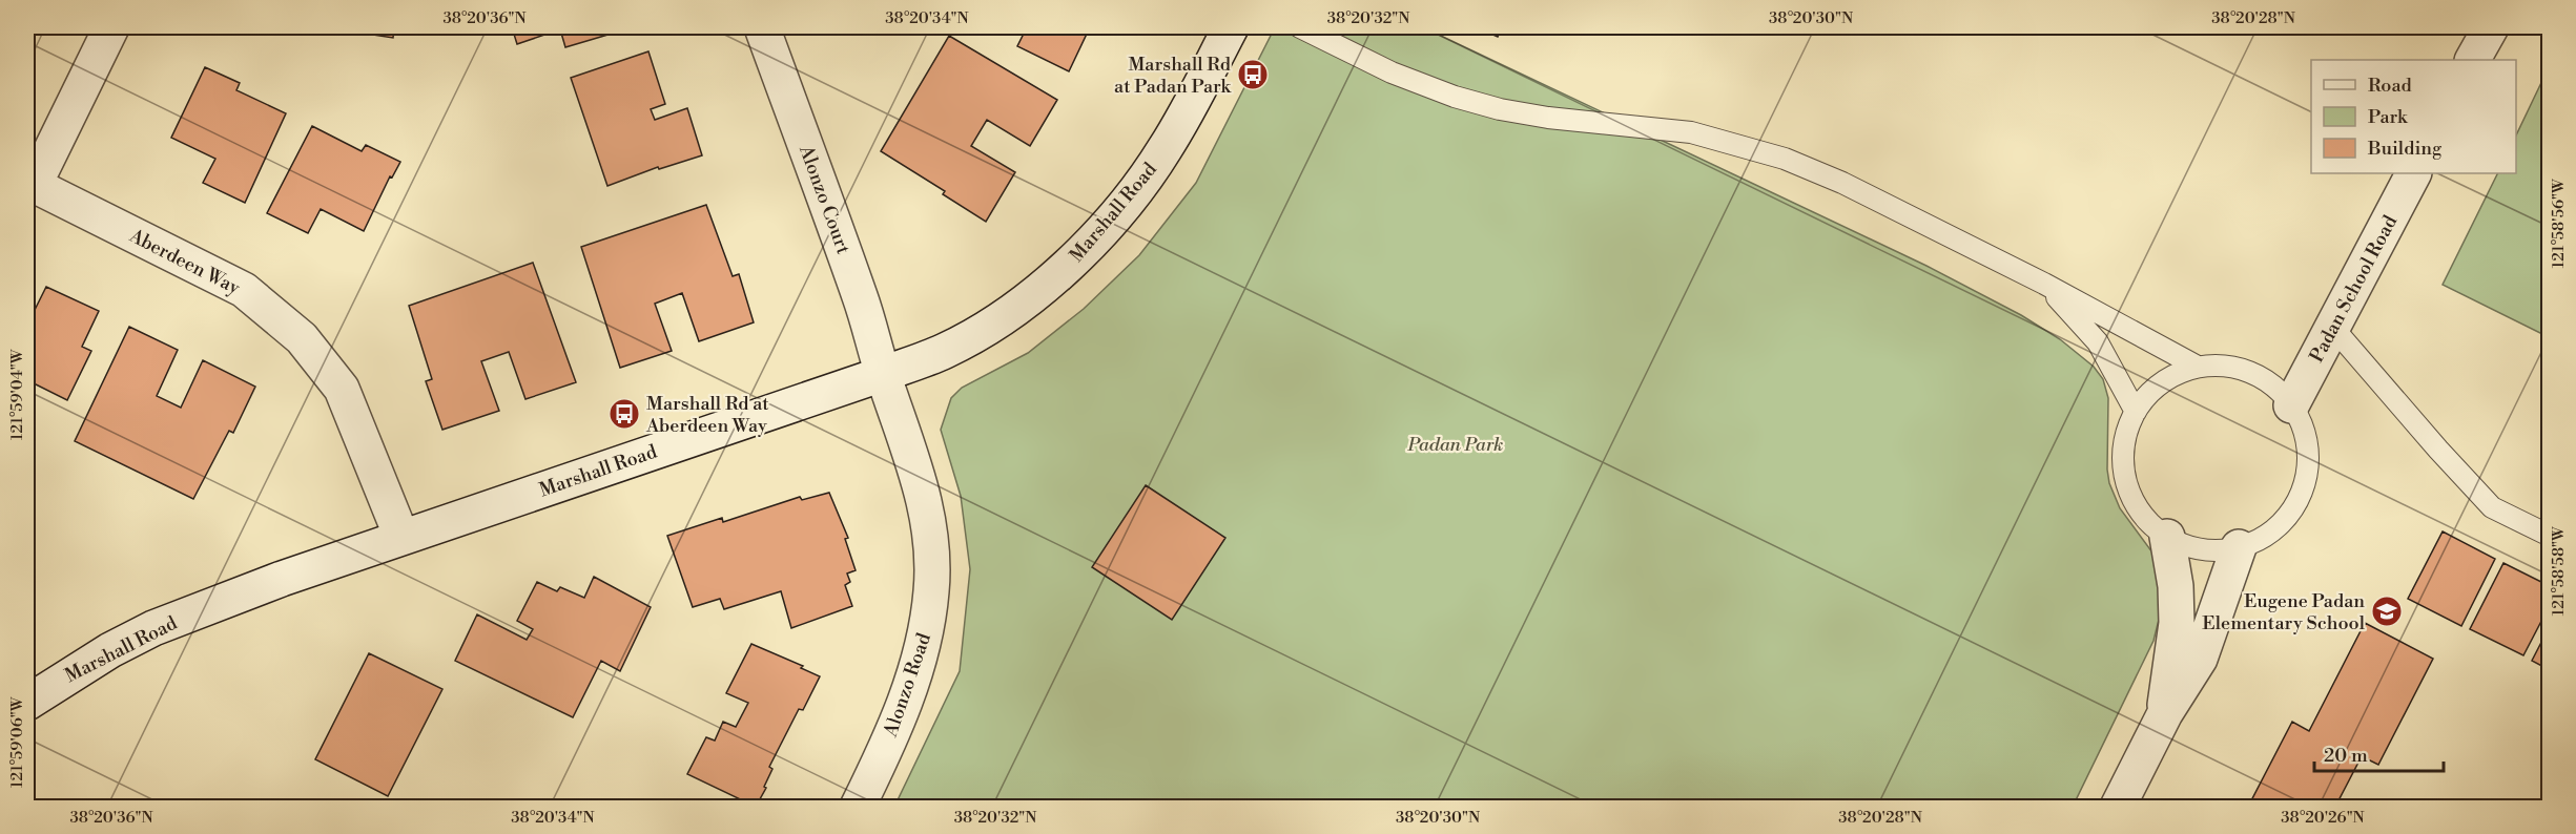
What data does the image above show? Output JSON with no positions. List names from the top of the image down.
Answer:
{
  "streets": {
    "street": [
      "Alonzo Court",
      "Marshall Road",
      "Aberdeen Way",
      "Padan School Road",
      "Alonzo Road"
    ]
  },
  "crossings": [
    ["Alonzo Court", "Marshall Road"],
    ["Alonzo Court", "Alonzo Road"],
    ["Marshall Road", "Aberdeen Way"],
    ["Marshall Road", "Alonzo Road"]
  ],
  "parks": ["Padan Park"],
  "places": {
    "bus stop": ["Marshall Rd at Padan Park", "Marshall Rd at Aberdeen Way"],
    "school or university": ["Eugene Padan Elementary School"]
  },
  "legend": ["Road", "Park", "Building"],
  "scale_bar": "20 m",
  "coordinates": [
    "38°20'36\"N",
    "38°20'34\"N",
    "38°20'32\"N",
    "38°20'30\"N",
    "38°20'28\"N",
    "121°58'56\"W",
    "121°59'04\"W",
    "121°58'58\"W",
    "121°59'06\"W",
    "38°20'26\"N"
  ]
}
